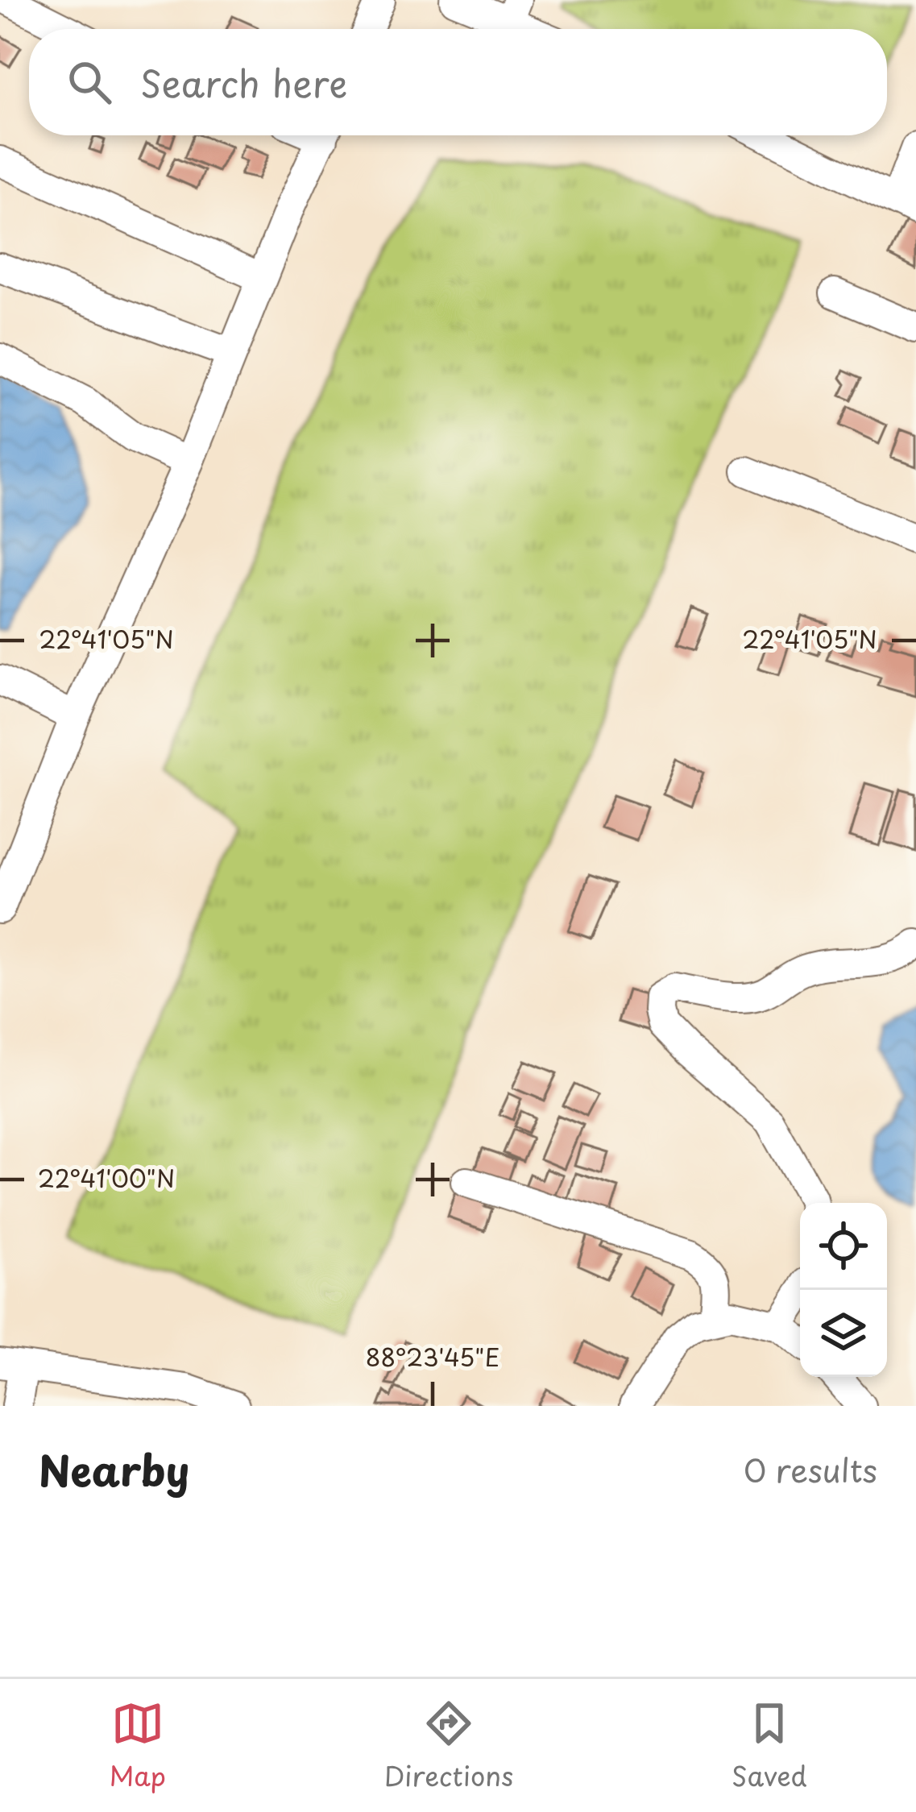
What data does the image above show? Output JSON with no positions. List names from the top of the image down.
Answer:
{
  "page": {
    "search": "Search here",
    "heading": ["Nearby", "0 results"],
    "nav": ["Map", "Directions", "Saved"]
  },
  "coordinates": ["22°41'05\"N", "22°41'00\"N", "88°23'45\"E"]
}
